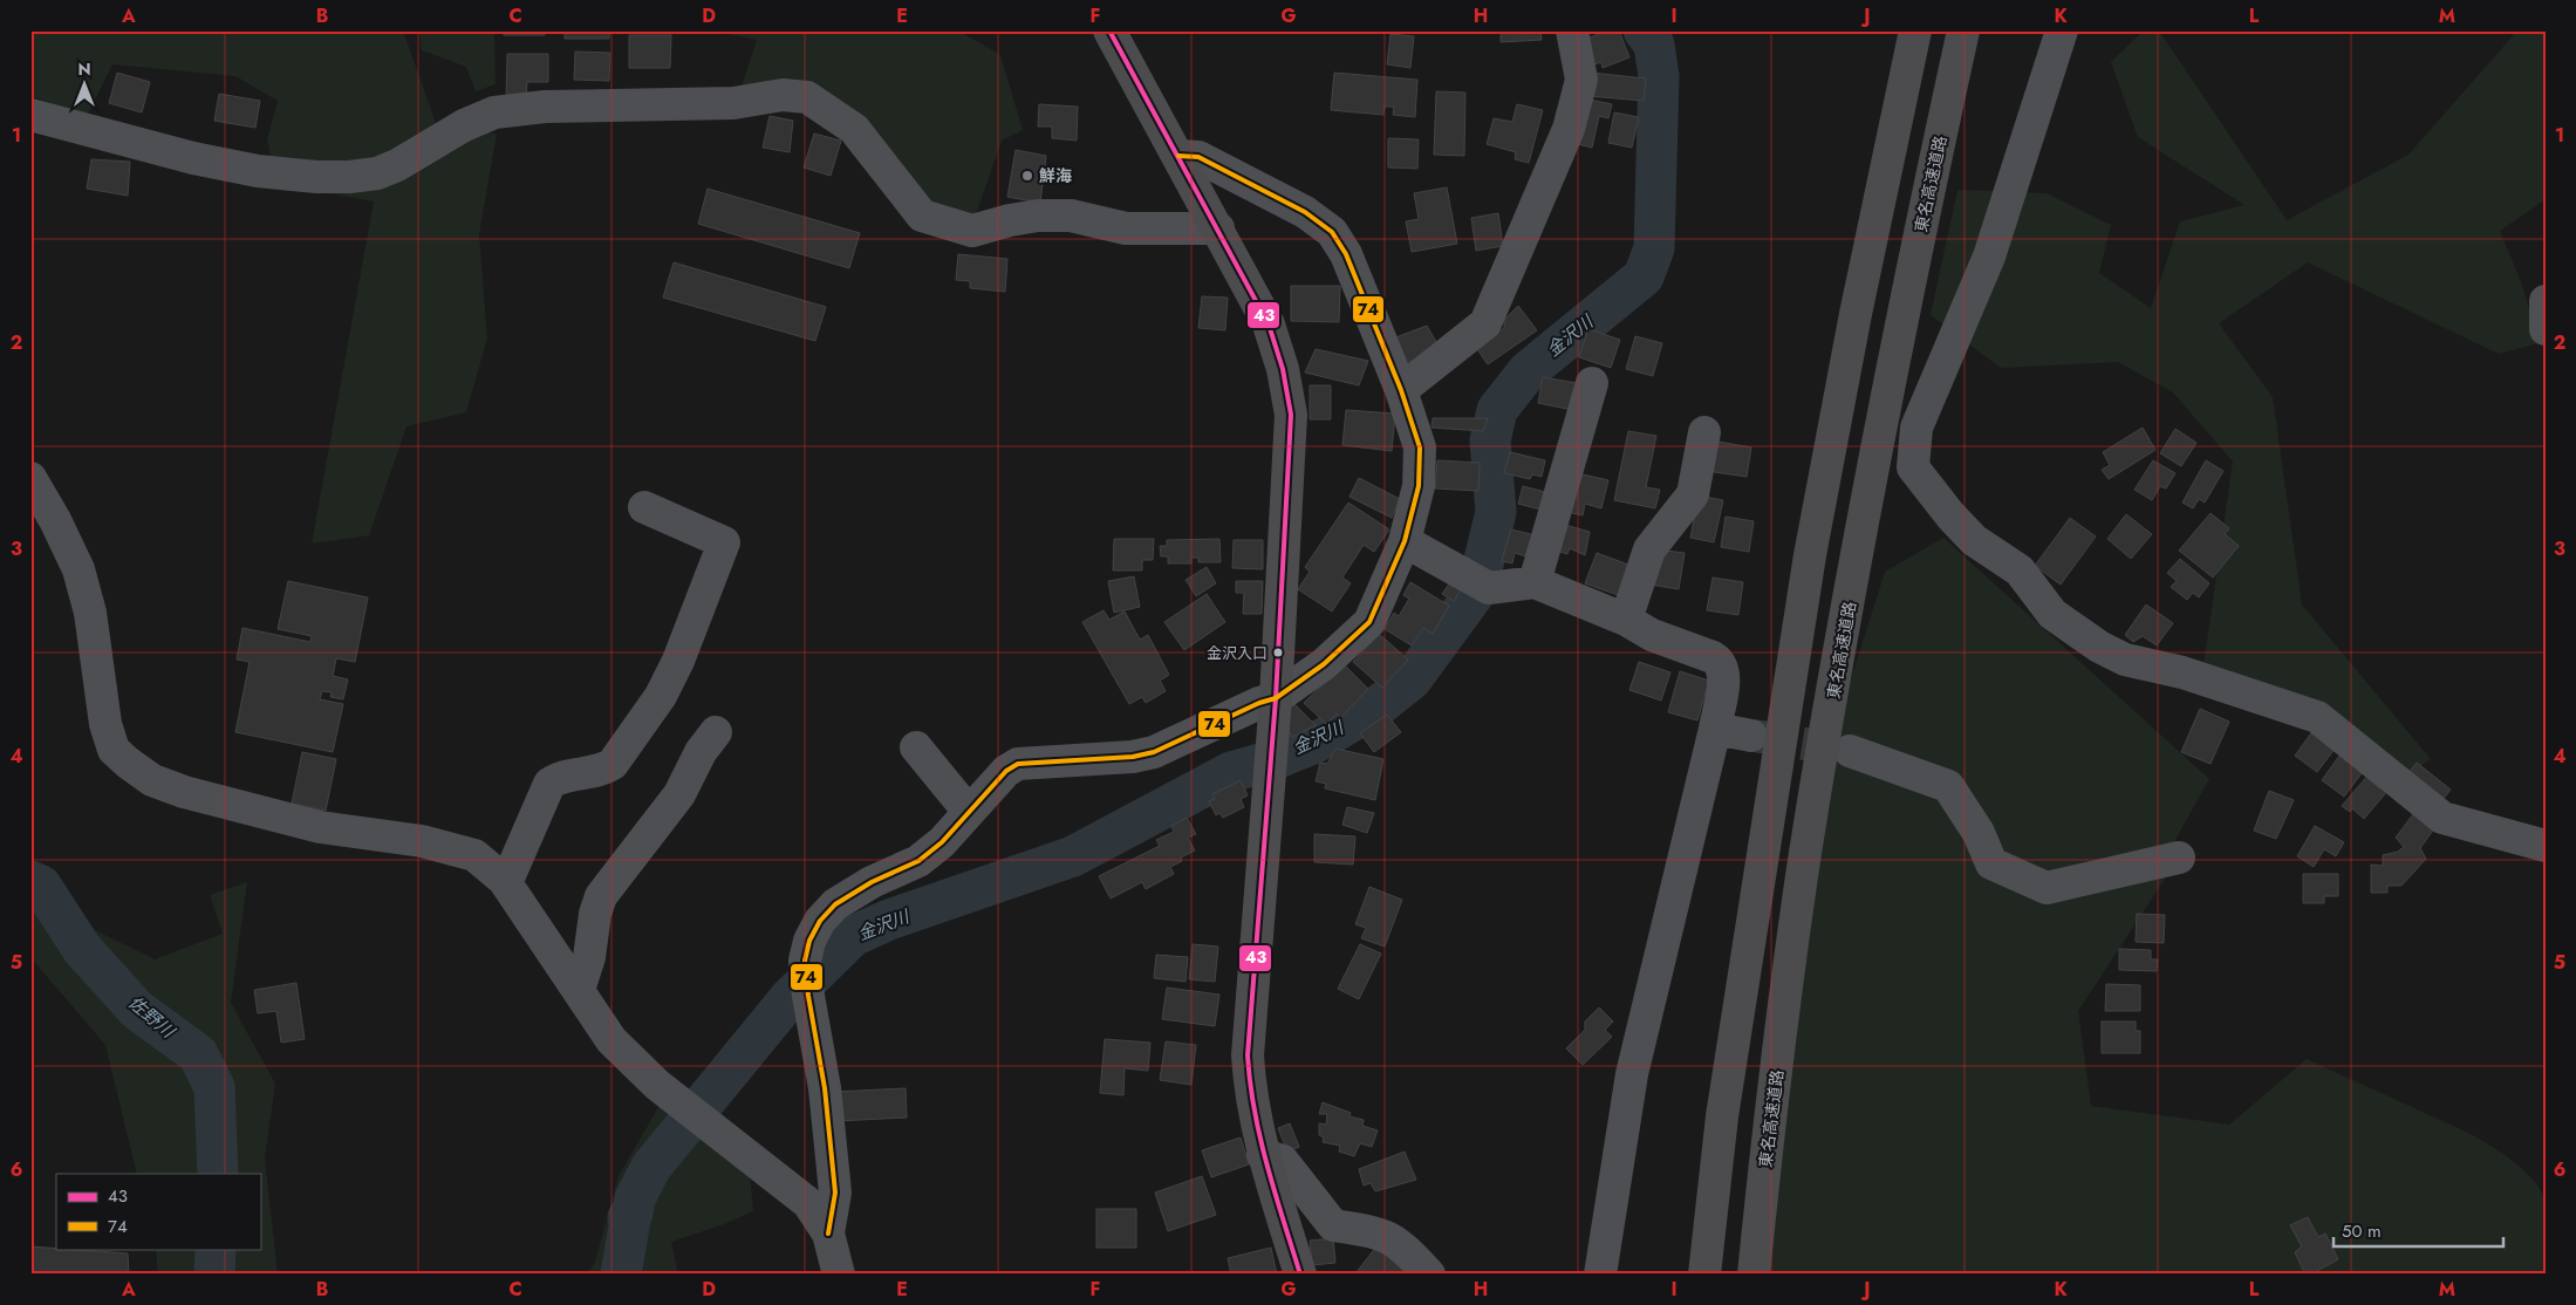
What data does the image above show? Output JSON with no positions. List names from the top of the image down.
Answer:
{
  "streets": {
    "main road": ["東名高速道路"]
  },
  "water": ["金沢川", "佐野川"],
  "places": ["鮮海", "金沢入口"],
  "lines": ["transit line 43", "transit line 74"],
  "legend": ["43", "74"],
  "scale_bar": "50 m",
  "north": "top",
  "grid": {
    "columns": [
      "A",
      "B",
      "C",
      "D",
      "E",
      "F",
      "G",
      "H",
      "I",
      "J",
      "K",
      "L",
      "M"
    ],
    "rows": [
      "1",
      "2",
      "3",
      "4",
      "5",
      "6"
    ]
  }
}
